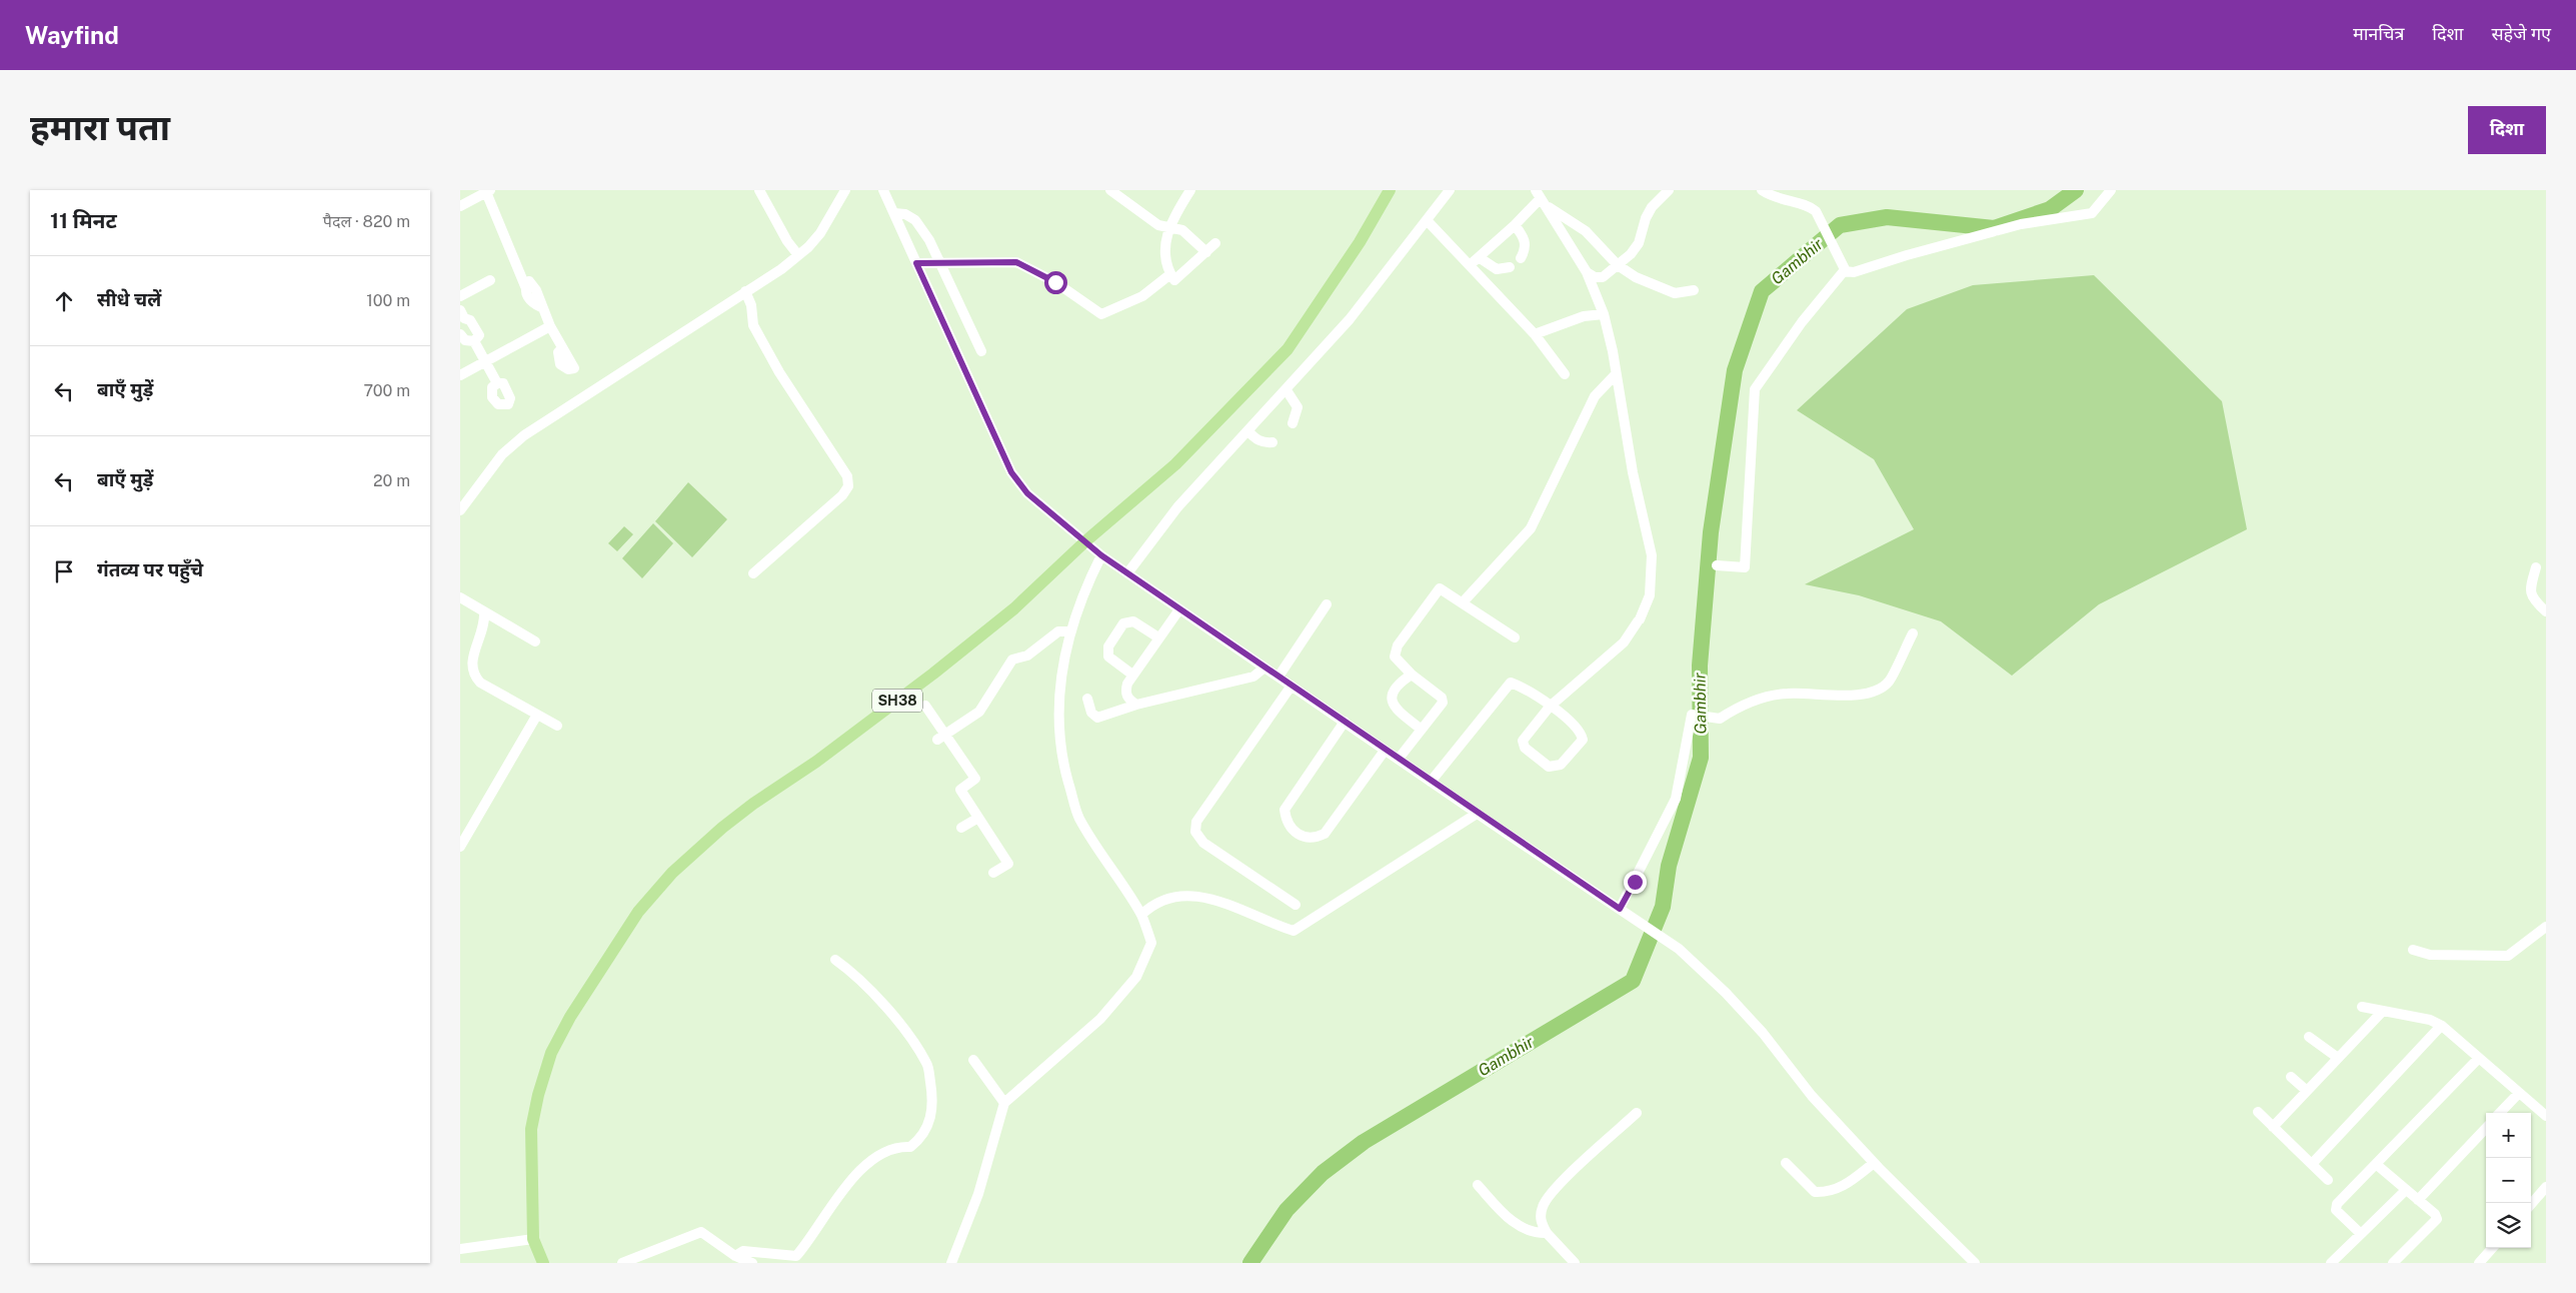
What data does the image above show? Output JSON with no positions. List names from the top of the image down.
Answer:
{
  "streets": {
    "main road": ["SH38"]
  },
  "water": ["Gambhir"],
  "page": {
    "header": "Wayfind",
    "nav": ["मानचित्र", "दिशा", "सहेजे गए"],
    "buttons": "दिशा",
    "title": "हमारा पता",
    "heading": ["11 मिनट", "पैदल · 820 m"],
    "list": [
      ["सीधे चलें", "100 m"],
      ["बाएँ मुड़ें", "700 m"],
      ["बाएँ मुड़ें", "20 m"],
      "गंतव्य पर पहुँचे"
    ],
    "map_buttons": ["+", "−"]
  }
}
